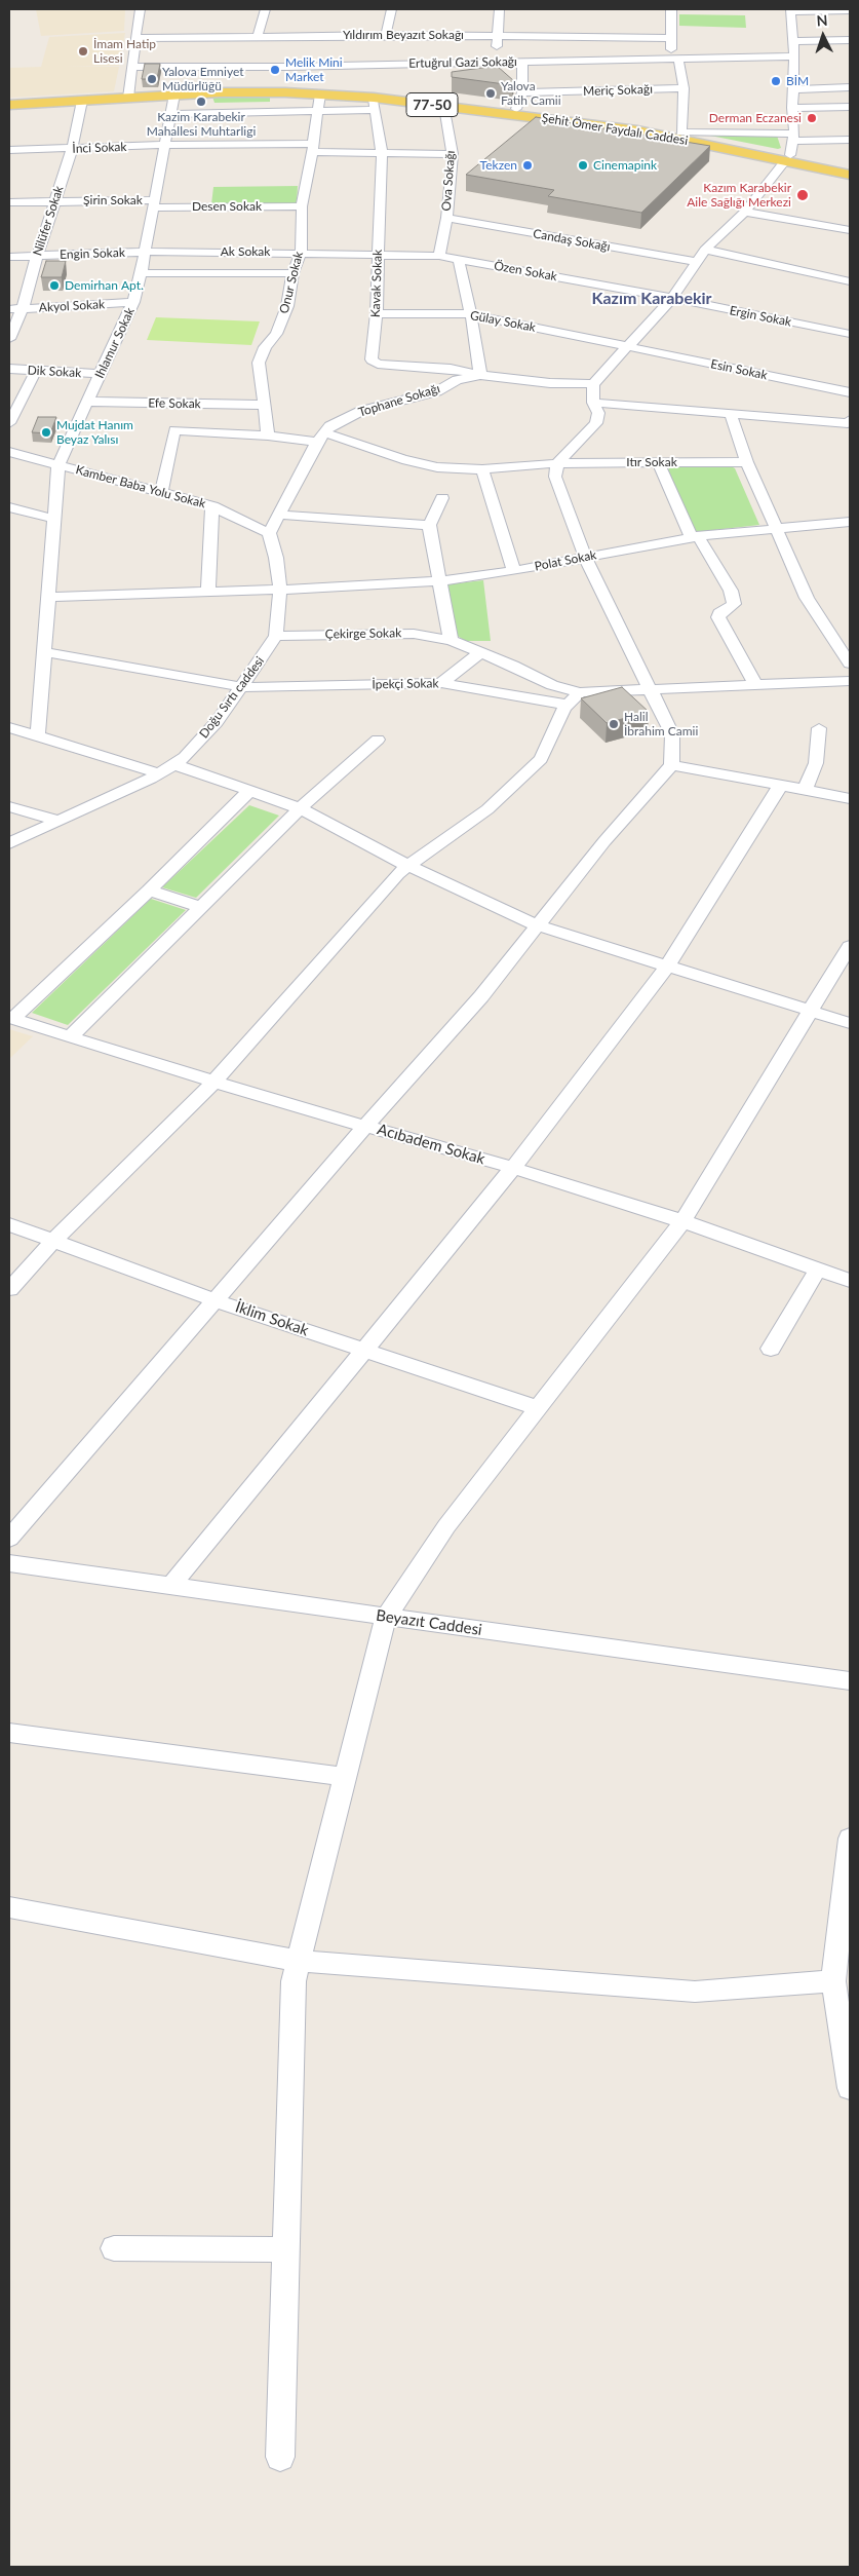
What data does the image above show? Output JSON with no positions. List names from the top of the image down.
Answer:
{
  "streets": {
    "main road": ["77-50", "Şehit Ömer Faydalı Caddesi"],
    "street": [
      "Yıldırım Beyazıt Sokağı",
      "Ertuğrul Gazi Sokağı",
      "Meriç Sokağı",
      "İnci Sokak",
      "Ova Sokağı",
      "Şirin Sokak",
      "Desen Sokak",
      "Nilüfer Sokak",
      "Candaş Sokağı",
      "Ak Sokak",
      "Engin Sokak",
      "Özen Sokak",
      "Onur Sokak",
      "Kavak Sokak",
      "Akyol Sokak",
      "Ergin Sokak",
      "Gülay Sokak",
      "Ihlamur Sokak",
      "Esin Sokak",
      "Dik Sokak",
      "Tophane Sokağı",
      "Efe Sokak",
      "Itır Sokak",
      "Kamber Baba Yolu Sokak",
      "Polat Sokak",
      "Çekirge Sokak",
      "İpekçi Sokak",
      "Doğu Sırtı caddesi",
      "Acıbadem Sokak",
      "İklim Sokak",
      "Beyazıt Caddesi"
    ]
  },
  "crossings": [
    ["Şehit Ömer Faydalı Caddesi", "Ova Sokağı"],
    ["Şehit Ömer Faydalı Caddesi", "Nilüfer Sokak"],
    ["Şehit Ömer Faydalı Caddesi", "Onur Sokak"],
    ["Şehit Ömer Faydalı Caddesi", "Kavak Sokak"],
    ["Şehit Ömer Faydalı Caddesi", "Ihlamur Sokak"],
    ["İnci Sokak", "Ova Sokağı"],
    ["İnci Sokak", "Nilüfer Sokak"],
    ["İnci Sokak", "Onur Sokak"],
    ["İnci Sokak", "Kavak Sokak"],
    ["İnci Sokak", "Ihlamur Sokak"],
    ["Ova Sokağı", "Candaş Sokağı"],
    ["Ova Sokağı", "Özen Sokak"],
    ["Şirin Sokak", "Desen Sokak"],
    ["Şirin Sokak", "Nilüfer Sokak"],
    ["Şirin Sokak", "Ihlamur Sokak"],
    ["Desen Sokak", "Onur Sokak"],
    ["Desen Sokak", "Ihlamur Sokak"],
    ["Nilüfer Sokak", "Engin Sokak"],
    ["Nilüfer Sokak", "Akyol Sokak"],
    ["Ak Sokak", "Engin Sokak"],
    ["Ak Sokak", "Özen Sokak"],
    ["Ak Sokak", "Onur Sokak"],
    ["Ak Sokak", "Kavak Sokak"],
    ["Ak Sokak", "Ihlamur Sokak"],
    ["Engin Sokak", "Ihlamur Sokak"],
    ["Özen Sokak", "Kavak Sokak"],
    ["Özen Sokak", "Ergin Sokak"],
    ["Onur Sokak", "Efe Sokak"],
    ["Onur Sokak", "Itır Sokak"],
    ["Kavak Sokak", "Gülay Sokak"],
    ["Kavak Sokak", "Tophane Sokağı"],
    ["Akyol Sokak", "Ihlamur Sokak"],
    ["Gülay Sokak", "Esin Sokak"],
    ["Ihlamur Sokak", "Dik Sokak"],
    ["Ihlamur Sokak", "Efe Sokak"],
    ["Ihlamur Sokak", "Kamber Baba Yolu Sokak"],
    ["Ihlamur Sokak", "Polat Sokak"],
    ["Ihlamur Sokak", "İpekçi Sokak"],
    ["Tophane Sokağı", "Itır Sokak"],
    ["Itır Sokak", "Kamber Baba Yolu Sokak"],
    ["Kamber Baba Yolu Sokak", "Doğu Sırtı caddesi"],
    ["Polat Sokak", "Doğu Sırtı caddesi"],
    ["Çekirge Sokak", "Doğu Sırtı caddesi"],
    ["İpekçi Sokak", "Doğu Sırtı caddesi"]
  ],
  "districts": ["Kazım Karabekir"],
  "places": [
    "İmam Hatip Lisesi",
    "Melik Mini Market",
    "Yalova Emniyet Müdürlüğü",
    "BİM",
    "Yalova Fatih Camii",
    "Kazim Karabekir Mahallesi Muhtarligi",
    "Derman Eczanesi",
    "Tekzen",
    "Cinemapink",
    "Kazım Karabekir Aile Sağlığı Merkezi",
    "Demirhan Apt.",
    "Mujdat Hanım Beyaz Yalısı",
    "Halil İbrahim Camii"
  ],
  "north": "top"
}
